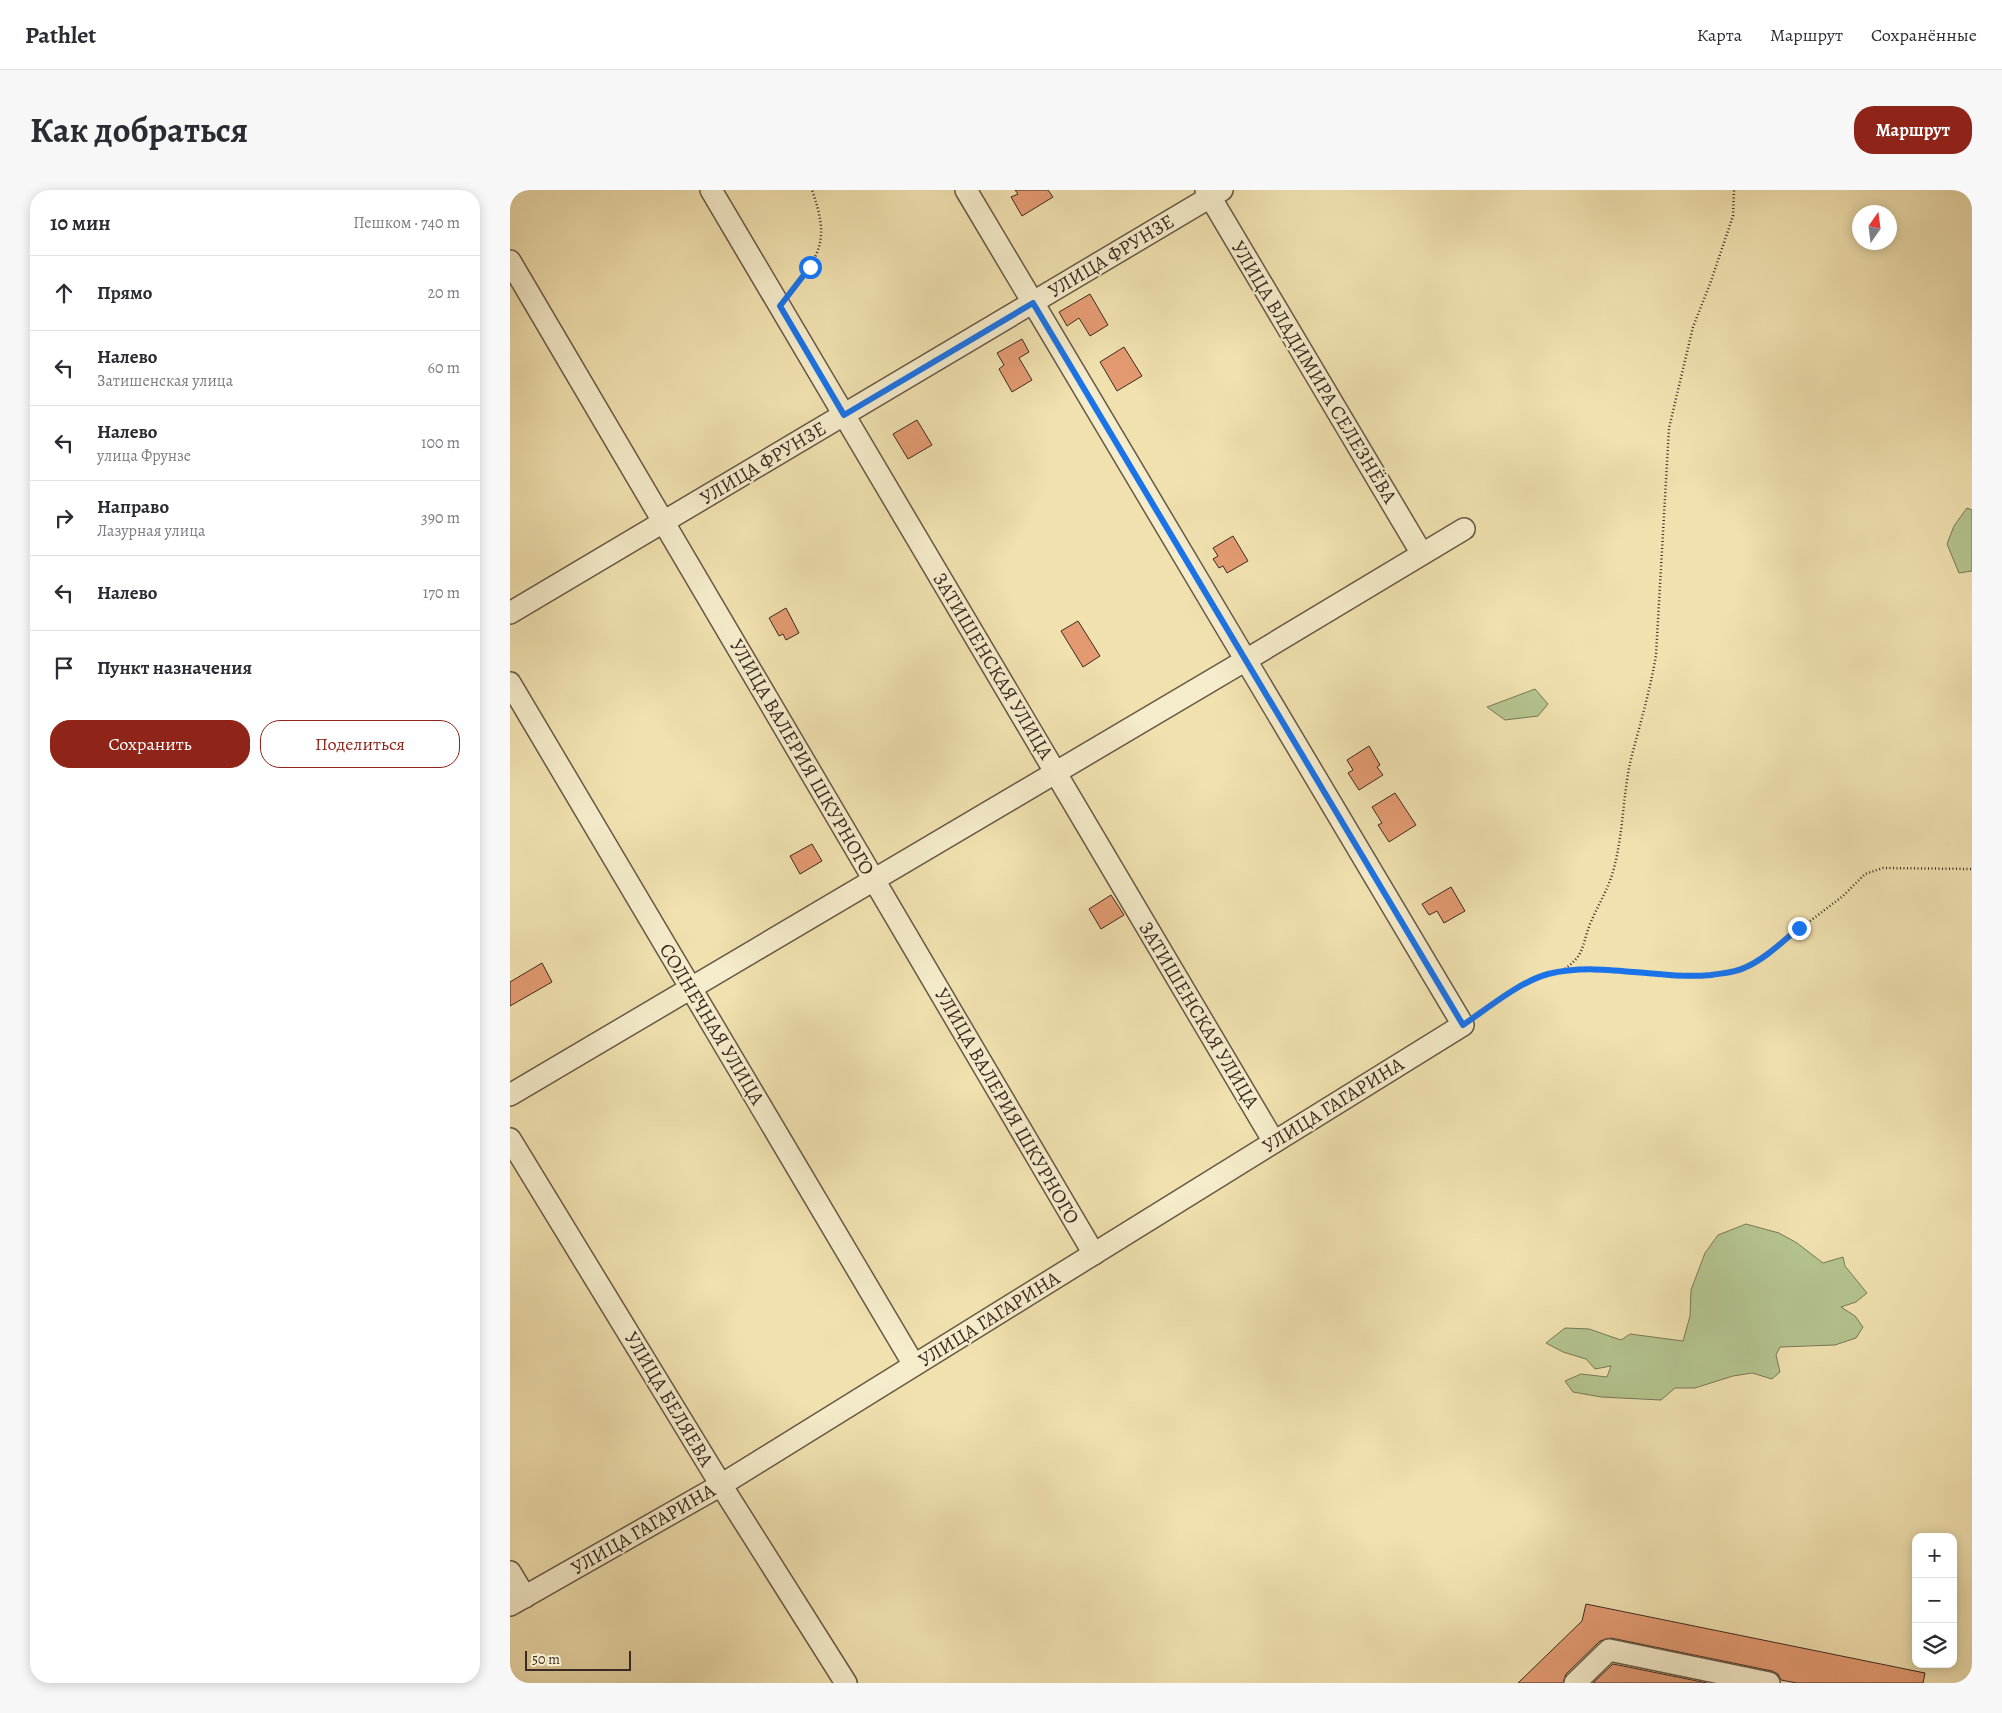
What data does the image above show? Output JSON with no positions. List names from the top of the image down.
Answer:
{
  "streets": {
    "street": [
      "УЛИЦА ФРУНЗЕ",
      "УЛИЦА ВЛАДИМИРА СЕЛЕЗНЁВА",
      "ЗАТИШЕНСКАЯ УЛИЦА",
      "УЛИЦА ВАЛЕРИЯ ШКУРНОГО",
      "СОЛНЕЧНАЯ УЛИЦА",
      "УЛИЦА ГАГАРИНА",
      "УЛИЦА БЕЛЯЕВА"
    ]
  },
  "crossings": [
    ["УЛИЦА ФРУНЗЕ", "УЛИЦА ВЛАДИМИРА СЕЛЕЗНЁВА"],
    ["УЛИЦА ФРУНЗЕ", "ЗАТИШЕНСКАЯ УЛИЦА"],
    ["УЛИЦА ФРУНЗЕ", "УЛИЦА ВАЛЕРИЯ ШКУРНОГО"],
    ["ЗАТИШЕНСКАЯ УЛИЦА", "УЛИЦА ГАГАРИНА"],
    ["УЛИЦА ВАЛЕРИЯ ШКУРНОГО", "УЛИЦА ГАГАРИНА"],
    ["СОЛНЕЧНАЯ УЛИЦА", "УЛИЦА ГАГАРИНА"],
    ["УЛИЦА ГАГАРИНА", "УЛИЦА БЕЛЯЕВА"]
  ],
  "scale_bar": "50 m",
  "north": "top",
  "page": {
    "header": "Pathlet",
    "nav": ["Карта", "Маршрут", "Сохранённые"],
    "title": "Как добраться",
    "buttons": [
      "Маршрут",
      ["Сохранить", "Поделиться"]
    ],
    "heading": ["10 мин", "Пешком · 740 m"],
    "list": [
      ["Прямо", "20 m"],
      ["Налево", "Затишенская улица", "60 m"],
      ["Налево", "улица Фрунзе", "100 m"],
      ["Направо", "Лазурная улица", "390 m"],
      ["Налево", "170 m"],
      "Пункт назначения"
    ],
    "map_buttons": ["+", "−"],
    "scale": "50 m"
  }
}
